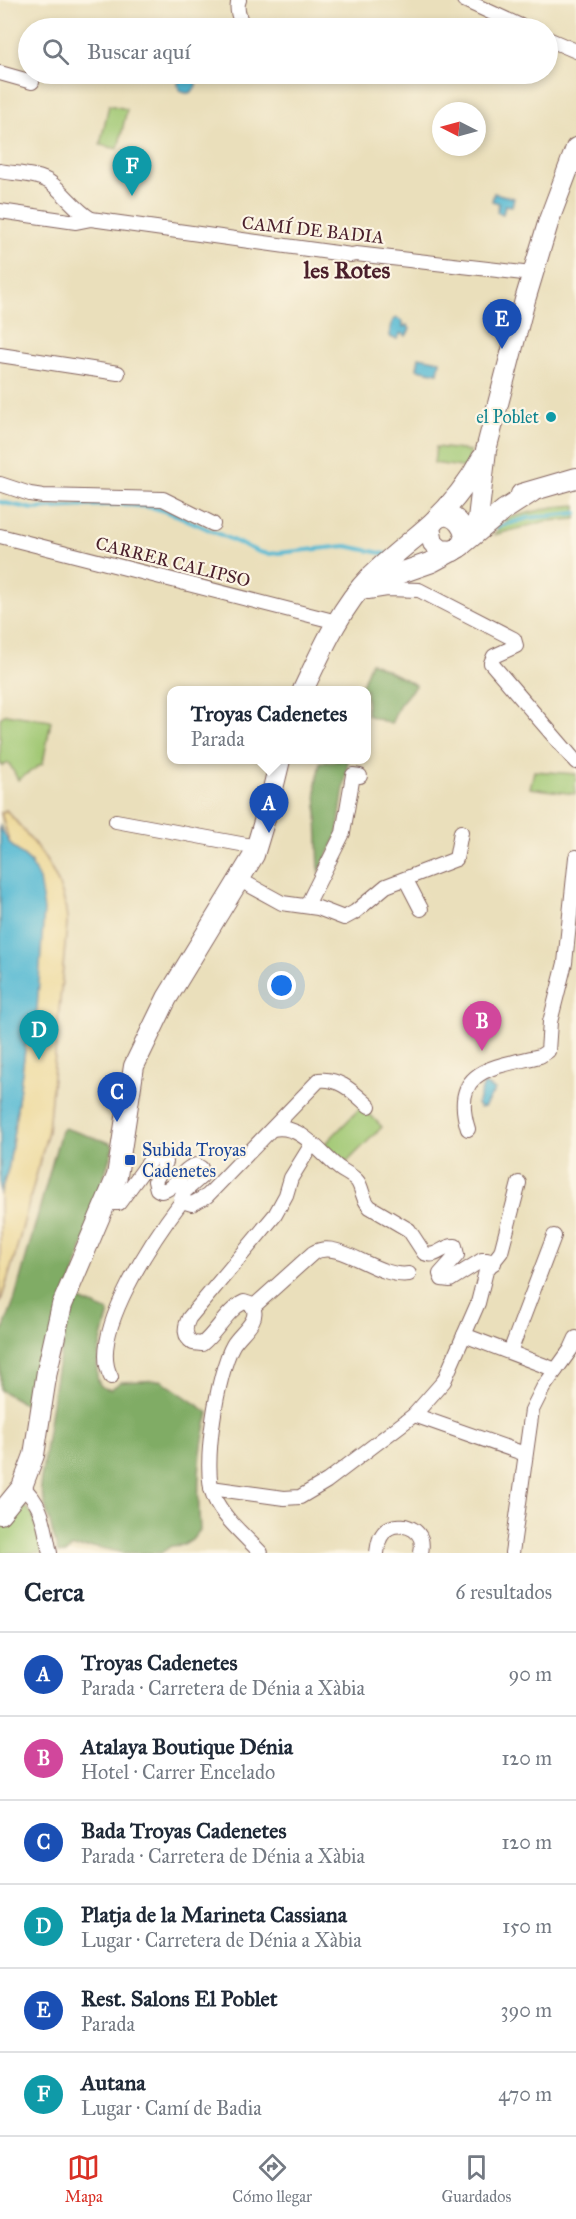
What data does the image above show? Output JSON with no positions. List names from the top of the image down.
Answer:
{
  "streets": {
    "street": ["CAMÍ DE BADIA", "CARRER CALIPSO"]
  },
  "districts": ["les Rotes"],
  "places": {
    "other": ["el Poblet"],
    "transit": ["Subida Troyas Cadenetes"]
  },
  "north": "left",
  "page": {
    "search": "Buscar aquí",
    "pins": [
      "F",
      "E",
      "A",
      "B",
      "D",
      "C"
    ],
    "popup": ["Troyas Cadenetes", "Parada"],
    "heading": ["Cerca", "6 resultados"],
    "list": [
      {
        "mark": "A",
        "name": "Troyas Cadenetes",
        "note": "Parada · Carretera de Dénia a Xàbia",
        "value": "90 m"
      },
      {
        "mark": "B",
        "name": "Atalaya Boutique Dénia",
        "note": "Hotel · Carrer Encelado",
        "value": "120 m"
      },
      {
        "mark": "C",
        "name": "Bada Troyas Cadenetes",
        "note": "Parada · Carretera de Dénia a Xàbia",
        "value": "120 m"
      },
      {
        "mark": "D",
        "name": "Platja de la Marineta Cassiana",
        "note": "Lugar · Carretera de Dénia a Xàbia",
        "value": "150 m"
      },
      {
        "mark": "E",
        "name": "Rest. Salons El Poblet",
        "note": "Parada",
        "value": "390 m"
      },
      {
        "mark": "F",
        "name": "Autana",
        "note": "Lugar · Camí de Badia",
        "value": "470 m"
      }
    ],
    "nav": ["Mapa", "Cómo llegar", "Guardados"]
  }
}
